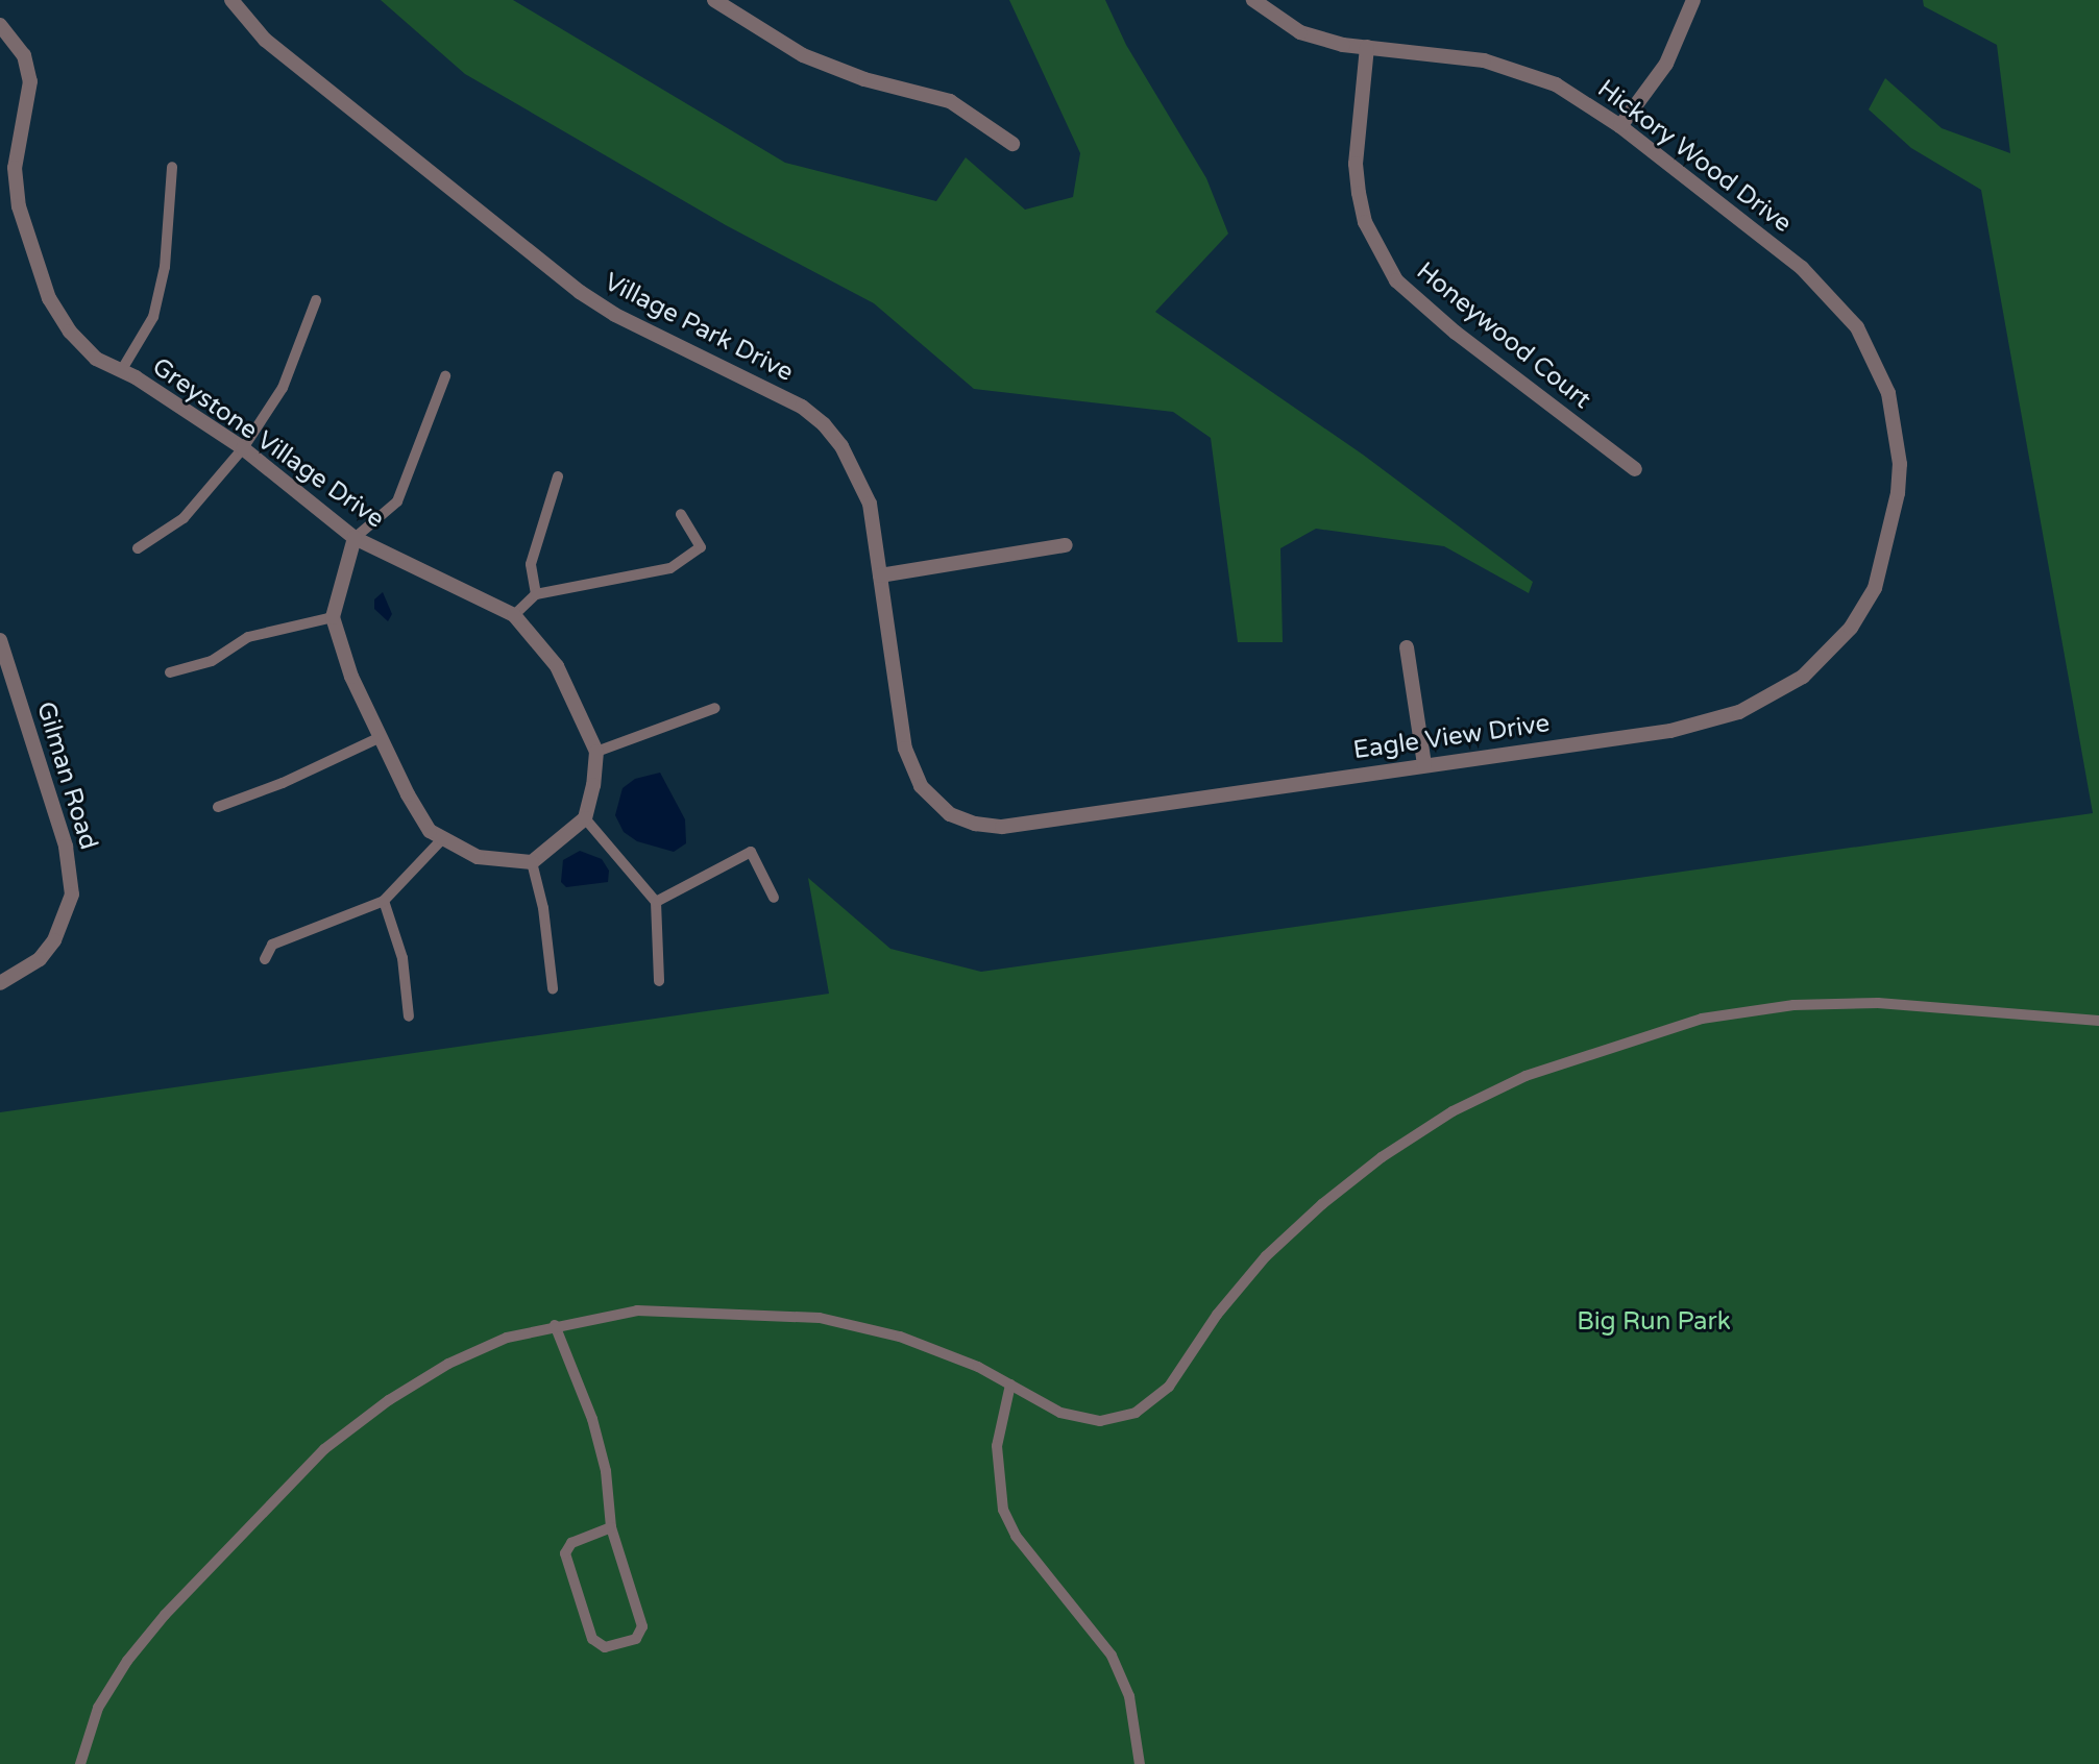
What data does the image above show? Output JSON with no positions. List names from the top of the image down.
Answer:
{
  "streets": {
    "street": [
      "Hickory Wood Drive",
      "Village Park Drive",
      "Honeywood Court",
      "Greystone Village Drive",
      "Eagle View Drive",
      "Gilman Road"
    ]
  },
  "crossings": [
    ["Hickory Wood Drive", "Honeywood Court"],
    ["Hickory Wood Drive", "Eagle View Drive"],
    ["Village Park Drive", "Eagle View Drive"]
  ],
  "parks": ["Big Run Park"]
}
